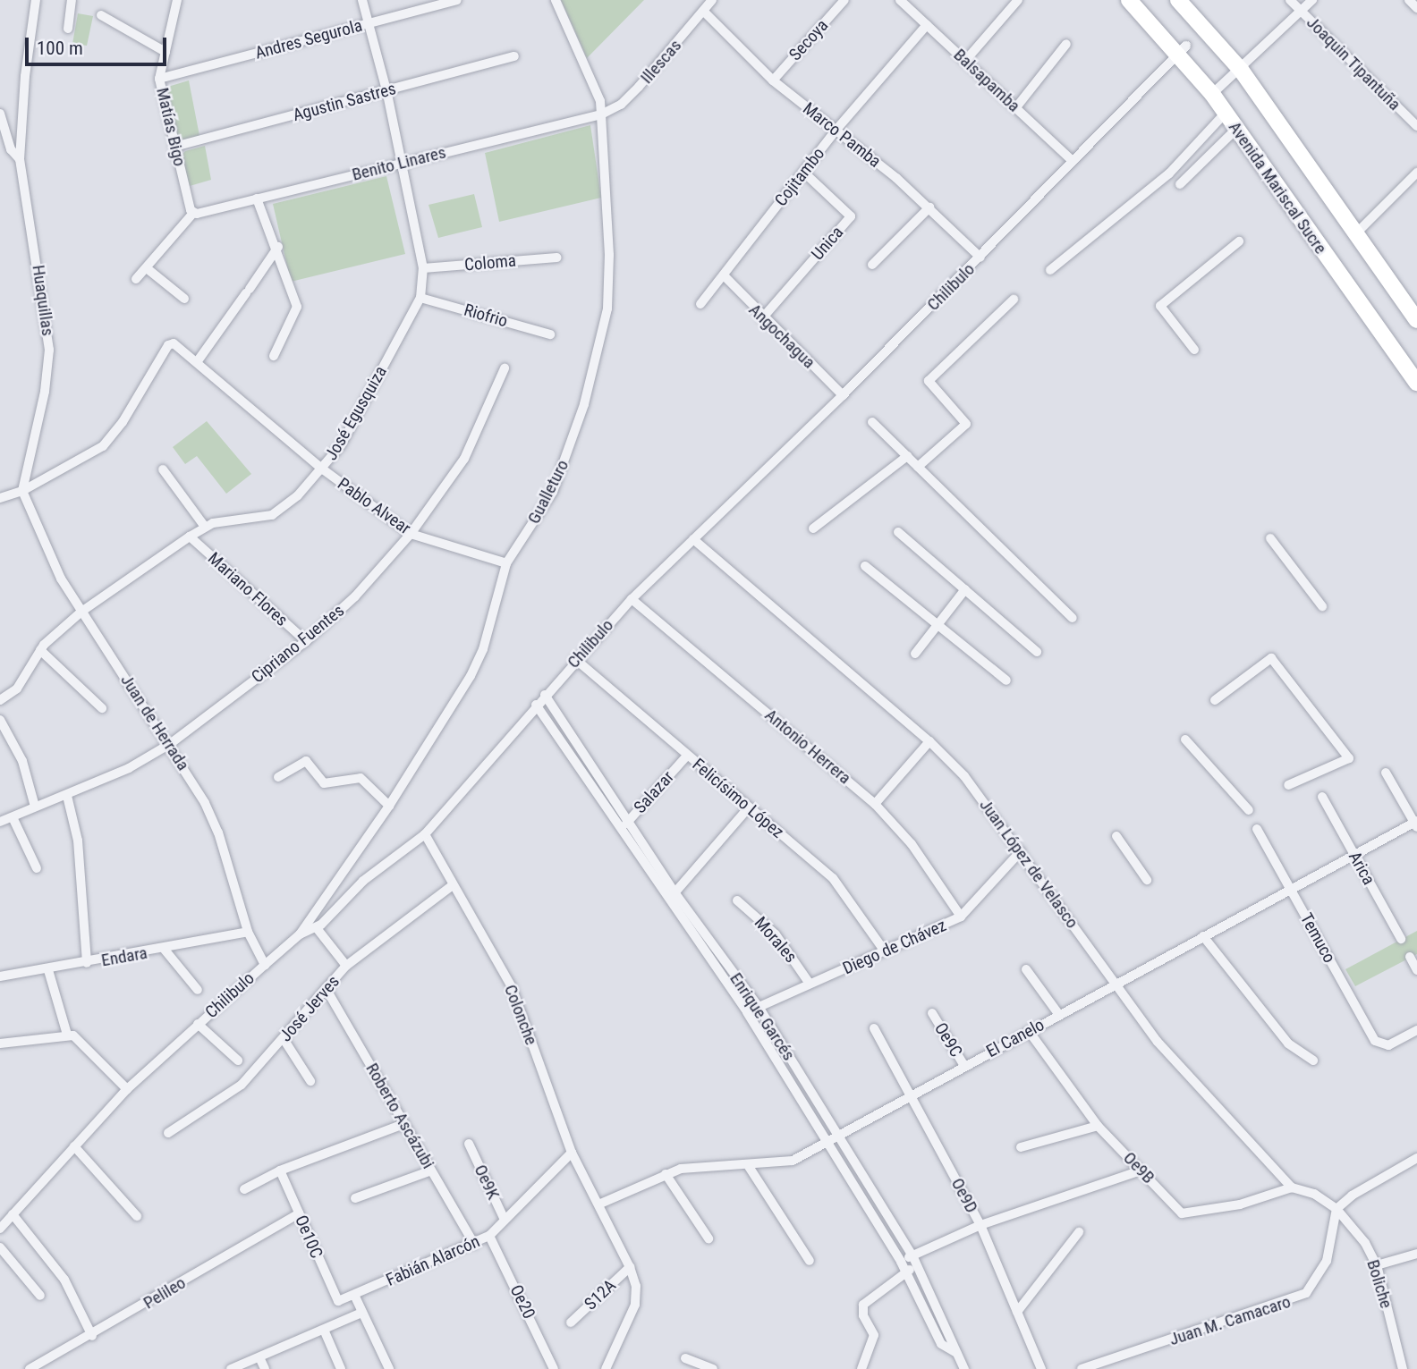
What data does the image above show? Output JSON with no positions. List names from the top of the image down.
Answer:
{
  "streets": {
    "main road": ["Avenida Mariscal Sucre"],
    "street": [
      "Andres Segurola",
      "Secoya",
      "Illescas",
      "Joaquin Tipantuña",
      "Balsapamba",
      "Agustin Sastres",
      "Matías Bigo",
      "Marco Pamba",
      "Benito Linares",
      "Cojitambo",
      "Unica",
      "Coloma",
      "Chilibulo",
      "Huaquillas",
      "Riofrio",
      "Angochagua",
      "José Egusquiza",
      "Gualleturo",
      "Pablo Alvear",
      "Mariano Flores",
      "Cipriano Fuentes",
      "Juan de Herrada",
      "Antonio Herrera",
      "Salazar",
      "Felicísimo López",
      "Juan López de Velasco",
      "Arica",
      "Temuco",
      "Morales",
      "Diego de Chávez",
      "Endara",
      "José Jerves",
      "Colonche",
      "Enrique Garcés",
      "El Canelo",
      "Oe9C",
      "Roberto Ascázubi",
      "Oe9B",
      "Oe9K",
      "Oe9D",
      "Oe10C",
      "Fabián Alarcón",
      "Boliche",
      "Pelileo",
      "S12A",
      "Oe20",
      "Juan M. Camacaro"
    ]
  },
  "crossings": [
    ["Andres Segurola", "Matías Bigo"],
    ["Andres Segurola", "José Egusquiza"],
    ["Secoya", "Marco Pamba"],
    ["Illescas", "Marco Pamba"],
    ["Illescas", "Benito Linares"],
    ["Illescas", "Gualleturo"],
    ["Balsapamba", "Cojitambo"],
    ["Balsapamba", "Chilibulo"],
    ["Agustin Sastres", "Matías Bigo"],
    ["Agustin Sastres", "José Egusquiza"],
    ["Matías Bigo", "Benito Linares"],
    ["Marco Pamba", "Cojitambo"],
    ["Marco Pamba", "Chilibulo"],
    ["Benito Linares", "José Egusquiza"],
    ["Benito Linares", "Gualleturo"],
    ["Cojitambo", "Unica"],
    ["Cojitambo", "Angochagua"],
    ["Avenida Mariscal Sucre", "Chilibulo"],
    ["Unica", "Angochagua"],
    ["Coloma", "José Egusquiza"],
    ["Chilibulo", "Angochagua"],
    ["Chilibulo", "Gualleturo"],
    ["Chilibulo", "Juan de Herrada"],
    ["Chilibulo", "Antonio Herrera"],
    ["Chilibulo", "Felicísimo López"],
    ["Chilibulo", "Juan López de Velasco"],
    ["Chilibulo", "Colonche"],
    ["Chilibulo", "Enrique Garcés"],
    ["Huaquillas", "Pablo Alvear"],
    ["Huaquillas", "Juan de Herrada"],
    ["Riofrio", "José Egusquiza"],
    ["José Egusquiza", "Pablo Alvear"],
    ["José Egusquiza", "Mariano Flores"],
    ["José Egusquiza", "Juan de Herrada"],
    ["Gualleturo", "Pablo Alvear"],
    ["Pablo Alvear", "Cipriano Fuentes"],
    ["Pablo Alvear", "Juan de Herrada"],
    ["Mariano Flores", "Cipriano Fuentes"],
    ["Cipriano Fuentes", "Juan de Herrada"],
    ["Juan de Herrada", "Endara"],
    ["Antonio Herrera", "Diego de Chávez"],
    ["Salazar", "Felicísimo López"],
    ["Salazar", "Enrique Garcés"],
    ["Felicísimo López", "Diego de Chávez"],
    ["Juan López de Velasco", "Diego de Chávez"],
    ["Juan López de Velasco", "El Canelo"],
    ["Juan López de Velasco", "Oe9B"],
    ["Juan López de Velasco", "Boliche"],
    ["Juan López de Velasco", "Juan M. Camacaro"],
    ["Arica", "El Canelo"],
    ["Temuco", "El Canelo"],
    ["Morales", "Diego de Chávez"],
    ["Diego de Chávez", "Enrique Garcés"],
    ["José Jerves", "Colonche"],
    ["José Jerves", "Roberto Ascázubi"],
    ["Colonche", "El Canelo"],
    ["Colonche", "Fabián Alarcón"],
    ["Colonche", "S12A"],
    ["Enrique Garcés", "El Canelo"],
    ["El Canelo", "Oe9C"],
    ["El Canelo", "Oe9B"],
    ["El Canelo", "Oe9D"],
    ["Roberto Ascázubi", "Fabián Alarcón"],
    ["Oe9K", "Fabián Alarcón"],
    ["Oe10C", "Fabián Alarcón"],
    ["Oe10C", "Pelileo"],
    ["Fabián Alarcón", "Oe20"],
    ["Boliche", "Juan M. Camacaro"]
  ],
  "scale_bar": "100 m"
}
